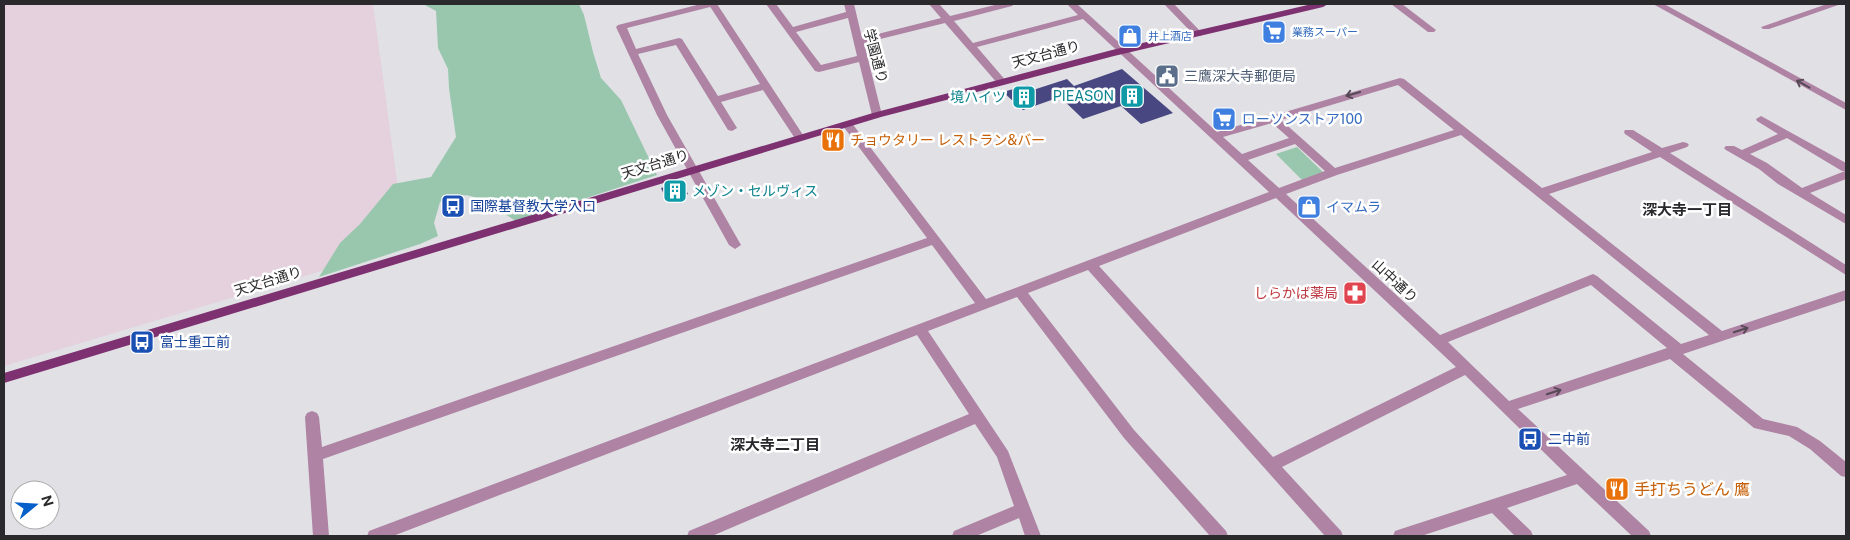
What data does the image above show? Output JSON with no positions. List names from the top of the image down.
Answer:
{
  "streets": {
    "main road": ["天文台通り"],
    "street": ["学園通り", "山中通り"]
  },
  "crossings": [
    ["天文台通り", "学園通り"],
    ["天文台通り", "山中通り"]
  ],
  "districts": ["深大寺一丁目", "深大寺二丁目"],
  "places": {
    "supermarket": ["業務スーパー", "ローソンストア100"],
    "shop": ["井上酒店", "イマムラ"],
    "public building": ["三鷹深大寺郵便局"],
    "building": ["PIEASON", "境ハイツ", "メゾン・セルヴィス"],
    "restaurant": ["チョウタリー レストラン&バー", "手打ちうどん 鷹"],
    "bus stop": ["国際基督教大学入口", "富士重工前", "二中前"],
    "pharmacy": ["しらかば薬局"]
  },
  "north": "right"
}
